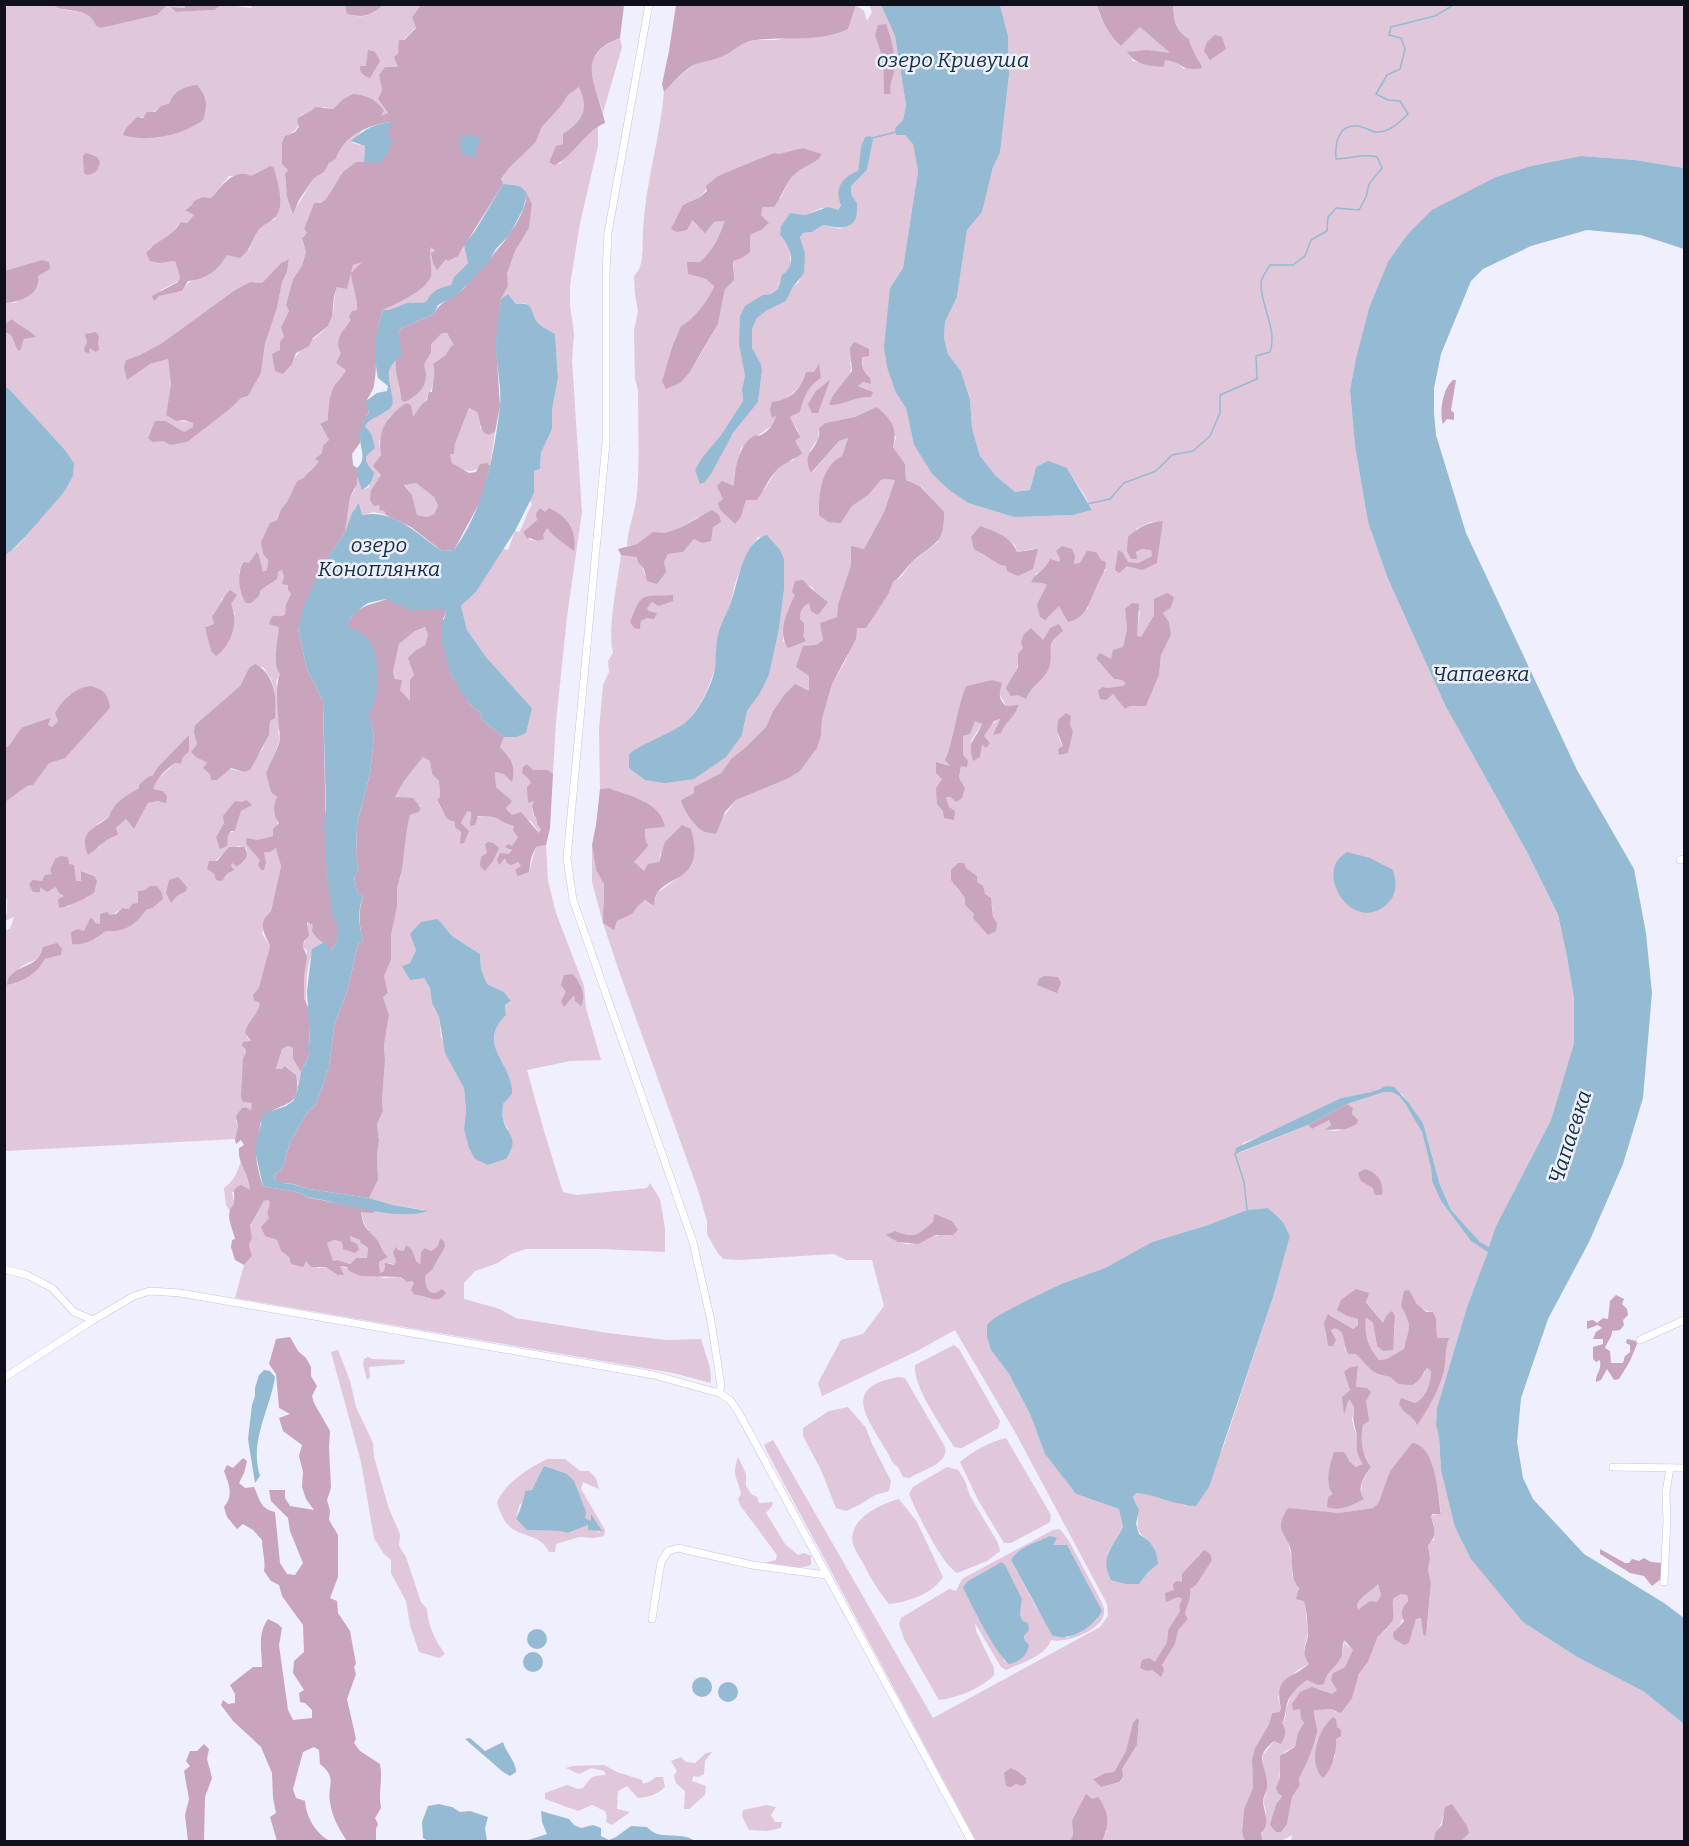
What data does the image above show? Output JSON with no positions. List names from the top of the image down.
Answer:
{
  "water": ["озеро Кривуша", "озеро Коноплянка", "Чапаевка"]
}
